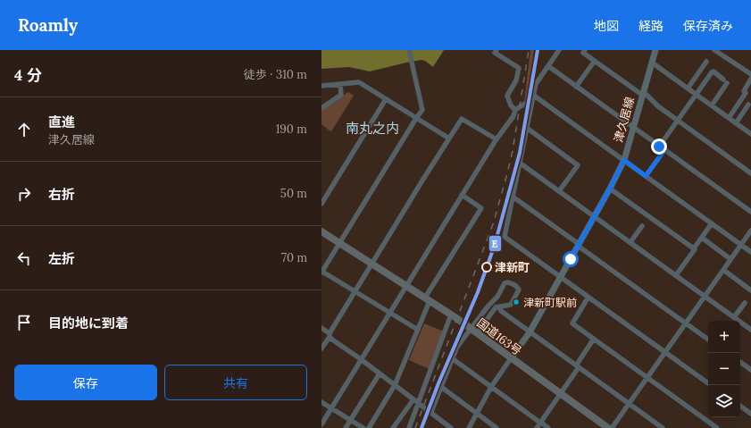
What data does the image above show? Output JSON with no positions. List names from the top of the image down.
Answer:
{
  "streets": {
    "highway": ["国道163号"],
    "main road": ["津久居線"]
  },
  "crossings": [
    ["津久居線", "国道163号"]
  ],
  "districts": ["南丸之内"],
  "places": ["津新町", "津新町駅前"],
  "lines": ["transit line E"],
  "page": {
    "header": "Roamly",
    "nav": ["地図", "経路", "保存済み"],
    "heading": ["4 分", "徒歩 · 310 m"],
    "list": [
      ["直進", "津久居線", "190 m"],
      ["右折", "50 m"],
      ["左折", "70 m"],
      "目的地に到着"
    ],
    "map_buttons": ["+", "−"],
    "buttons": ["保存", "共有"]
  }
}
